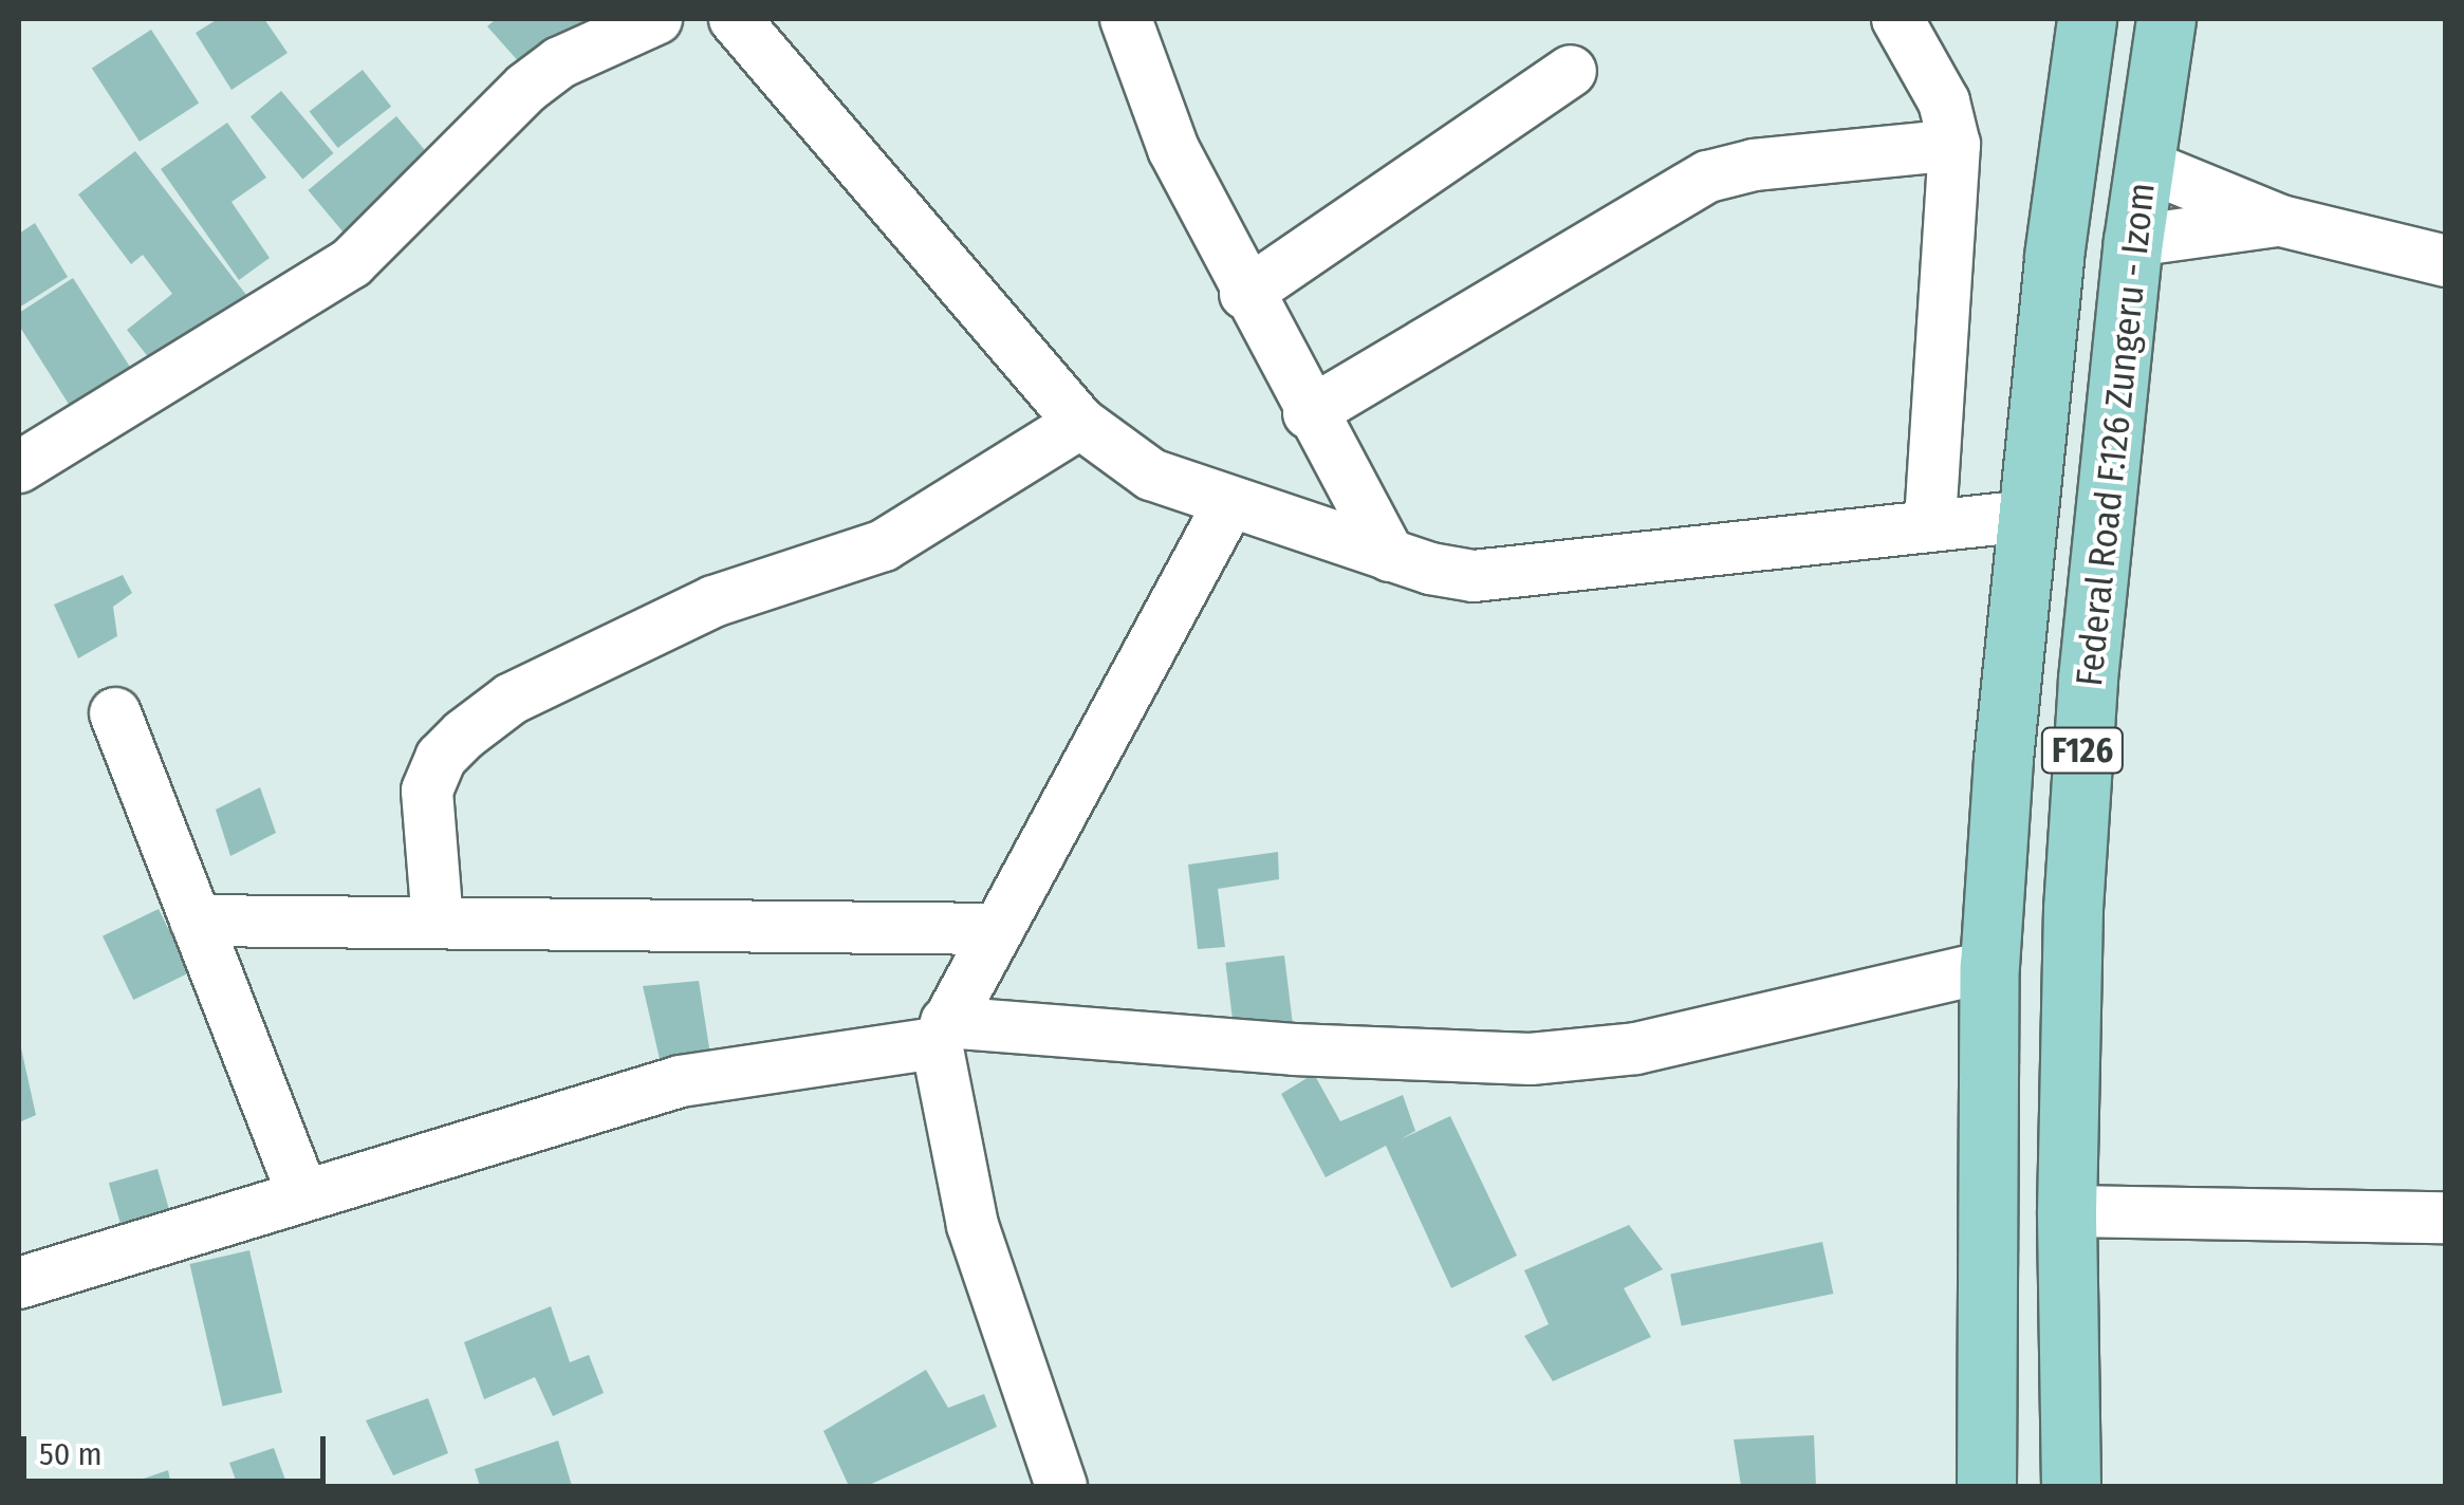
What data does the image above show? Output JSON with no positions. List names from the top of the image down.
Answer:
{
  "streets": {
    "main road": ["Federal Road F.126 Zungeru - Izom", "F126"]
  },
  "scale_bar": "50 m"
}
